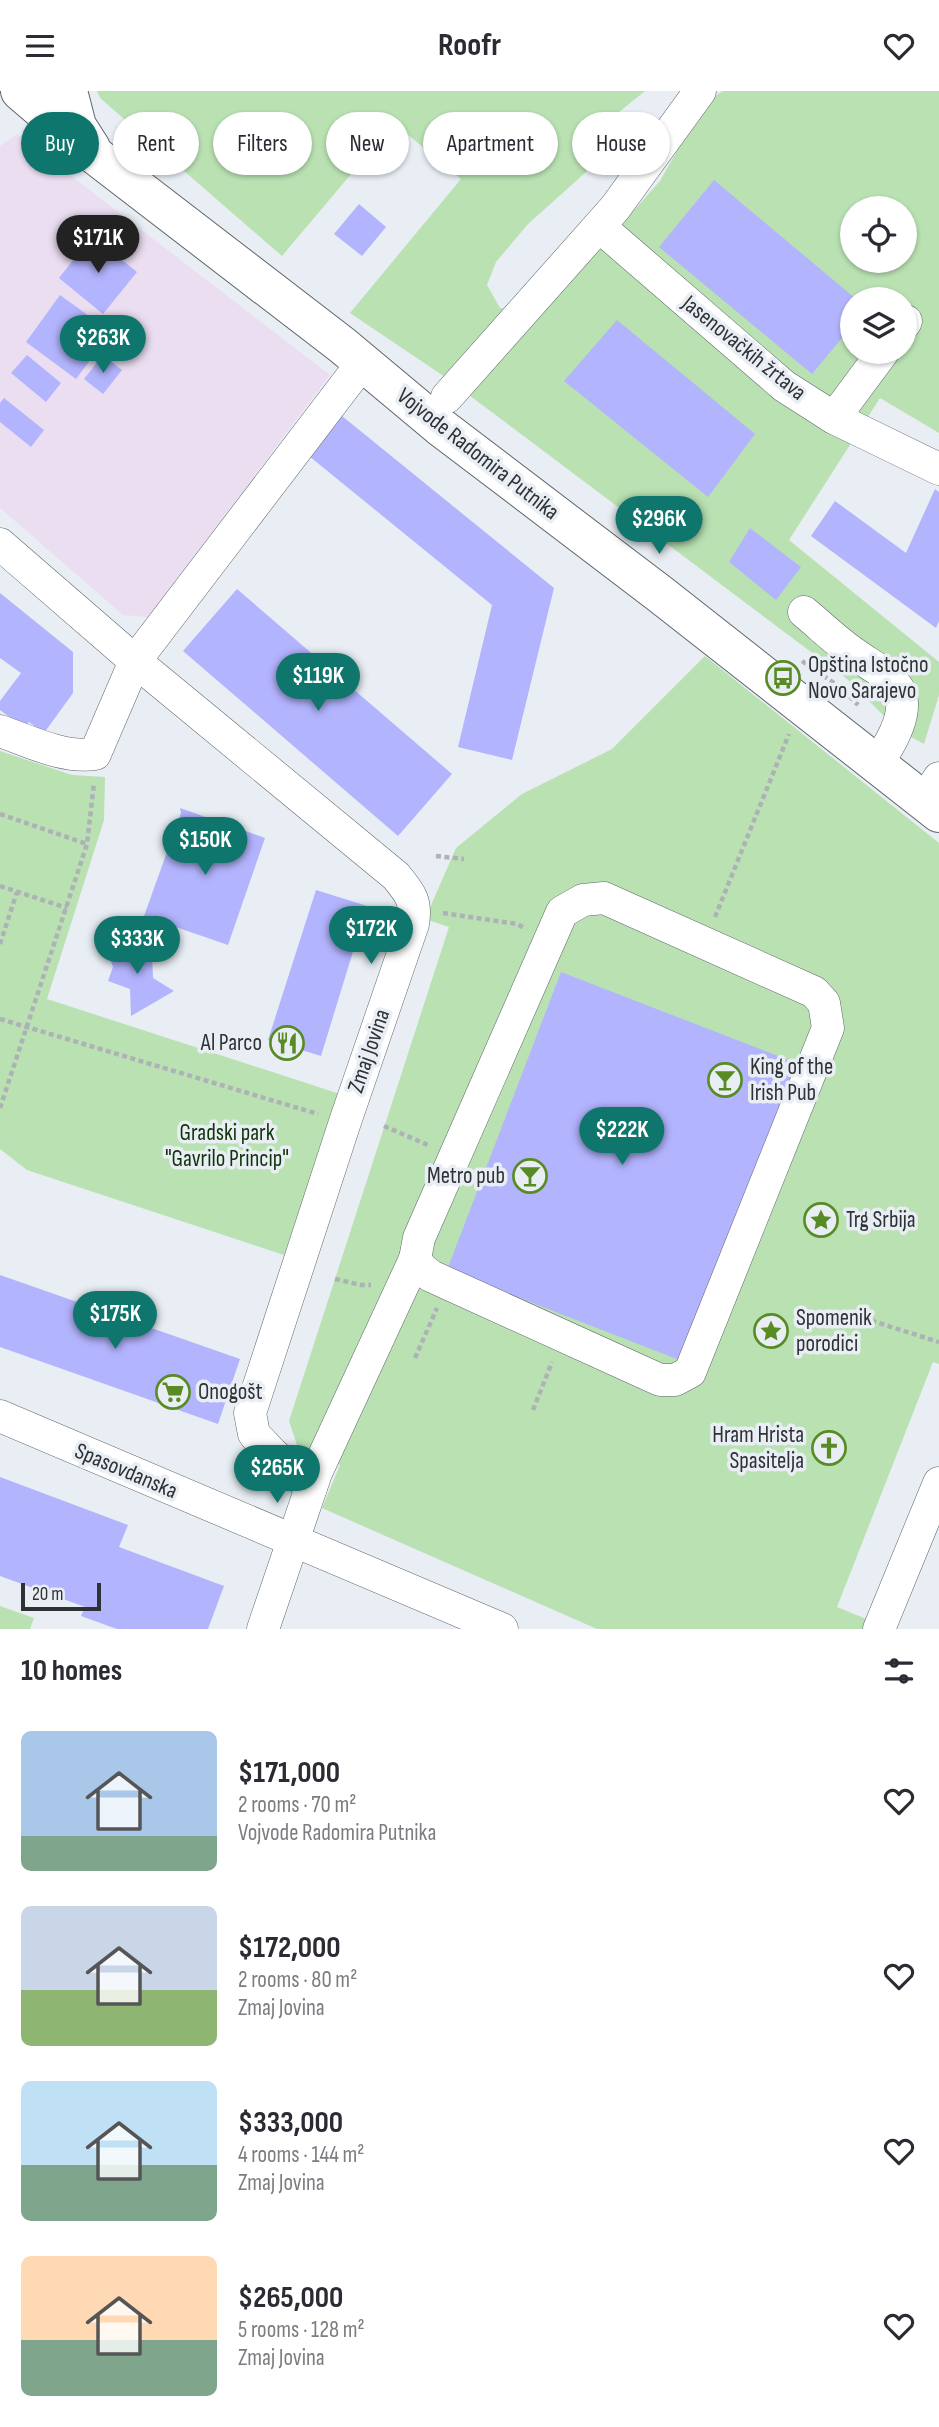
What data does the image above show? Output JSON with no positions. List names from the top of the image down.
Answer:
{
  "streets": {
    "main road": ["Vojvode Radomira Putnika"],
    "street": ["Jasenovačkih žrtava", "Zmaj Jovina", "Spasovdanska"]
  },
  "parks": ["Gradski park \"Gavrilo Princip\""],
  "places": {
    "bus stop": ["Opština Istočno Novo Sarajevo"],
    "restaurant": ["Al Parco"],
    "bar": ["King of the Irish Pub", "Metro pub"],
    "place": ["Trg Srbija", "Spomenik porodici"],
    "supermarket": ["Onogošt"],
    "church": ["Hram Hrista Spasitelja"]
  },
  "scale_bar": "20 m",
  "page": {
    "header": "Roofr",
    "chip": [
      "Buy",
      "Rent",
      "Filters",
      "New",
      "Apartment",
      "House"
    ],
    "price": [
      "$171K",
      "$263K",
      "$296K",
      "$119K",
      "$150K",
      "$172K",
      "$333K",
      "$222K",
      "$175K",
      "$265K"
    ],
    "scale": "20 m",
    "heading": "10 homes",
    "list": [
      {
        "name": "$171,000",
        "note": "2 rooms · 70 m² · Vojvode Radomira Putnika"
      },
      {
        "name": "$172,000",
        "note": "2 rooms · 80 m² · Zmaj Jovina"
      },
      {
        "name": "$333,000",
        "note": "4 rooms · 144 m² · Zmaj Jovina"
      },
      {
        "name": "$265,000",
        "note": "5 rooms · 128 m² · Zmaj Jovina"
      }
    ]
  }
}
